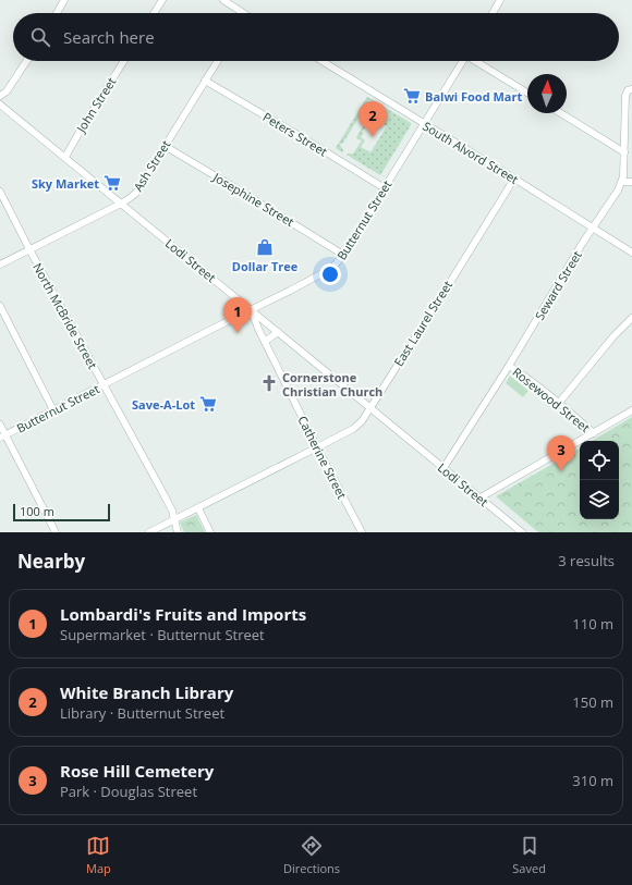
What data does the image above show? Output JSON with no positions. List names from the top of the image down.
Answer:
{
  "streets": {
    "street": [
      "John Street",
      "Peters Street",
      "South Alvord Street",
      "Ash Street",
      "Josephine Street",
      "Butternut Street",
      "Lodi Street",
      "Seward Street",
      "North McBride Street",
      "East Laurel Street",
      "Rosewood Street",
      "Catherine Street"
    ]
  },
  "crossings": [
    ["John Street", "Lodi Street"],
    ["Peters Street", "Ash Street"],
    ["Peters Street", "Butternut Street"],
    ["South Alvord Street", "Butternut Street"],
    ["South Alvord Street", "Seward Street"],
    ["South Alvord Street", "East Laurel Street"],
    ["Ash Street", "Josephine Street"],
    ["Ash Street", "Lodi Street"],
    ["Ash Street", "North McBride Street"],
    ["Josephine Street", "Butternut Street"],
    ["Butternut Street", "Lodi Street"],
    ["Butternut Street", "North McBride Street"],
    ["Butternut Street", "Catherine Street"],
    ["Lodi Street", "Seward Street"],
    ["Lodi Street", "East Laurel Street"],
    ["Lodi Street", "Catherine Street"],
    ["Seward Street", "Rosewood Street"],
    ["North McBride Street", "East Laurel Street"],
    ["East Laurel Street", "Catherine Street"]
  ],
  "places": {
    "supermarket": ["Balwi Food Mart", "Sky Market", "Save-A-Lot"],
    "shop": ["Dollar Tree"],
    "church": ["Cornerstone Christian Church"]
  },
  "scale_bar": "100 m",
  "north": "top",
  "page": {
    "search": "Search here",
    "pins": ["2", "1", "3"],
    "scale": "100 m",
    "heading": ["Nearby", "3 results"],
    "list": [
      {
        "mark": "1",
        "name": "Lombardi's Fruits and Imports",
        "note": "Supermarket · Butternut Street",
        "value": "110 m"
      },
      {
        "mark": "2",
        "name": "White Branch Library",
        "note": "Library · Butternut Street",
        "value": "150 m"
      },
      {
        "mark": "3",
        "name": "Rose Hill Cemetery",
        "note": "Park · Douglas Street",
        "value": "310 m"
      }
    ],
    "nav": ["Map", "Directions", "Saved"]
  }
}
